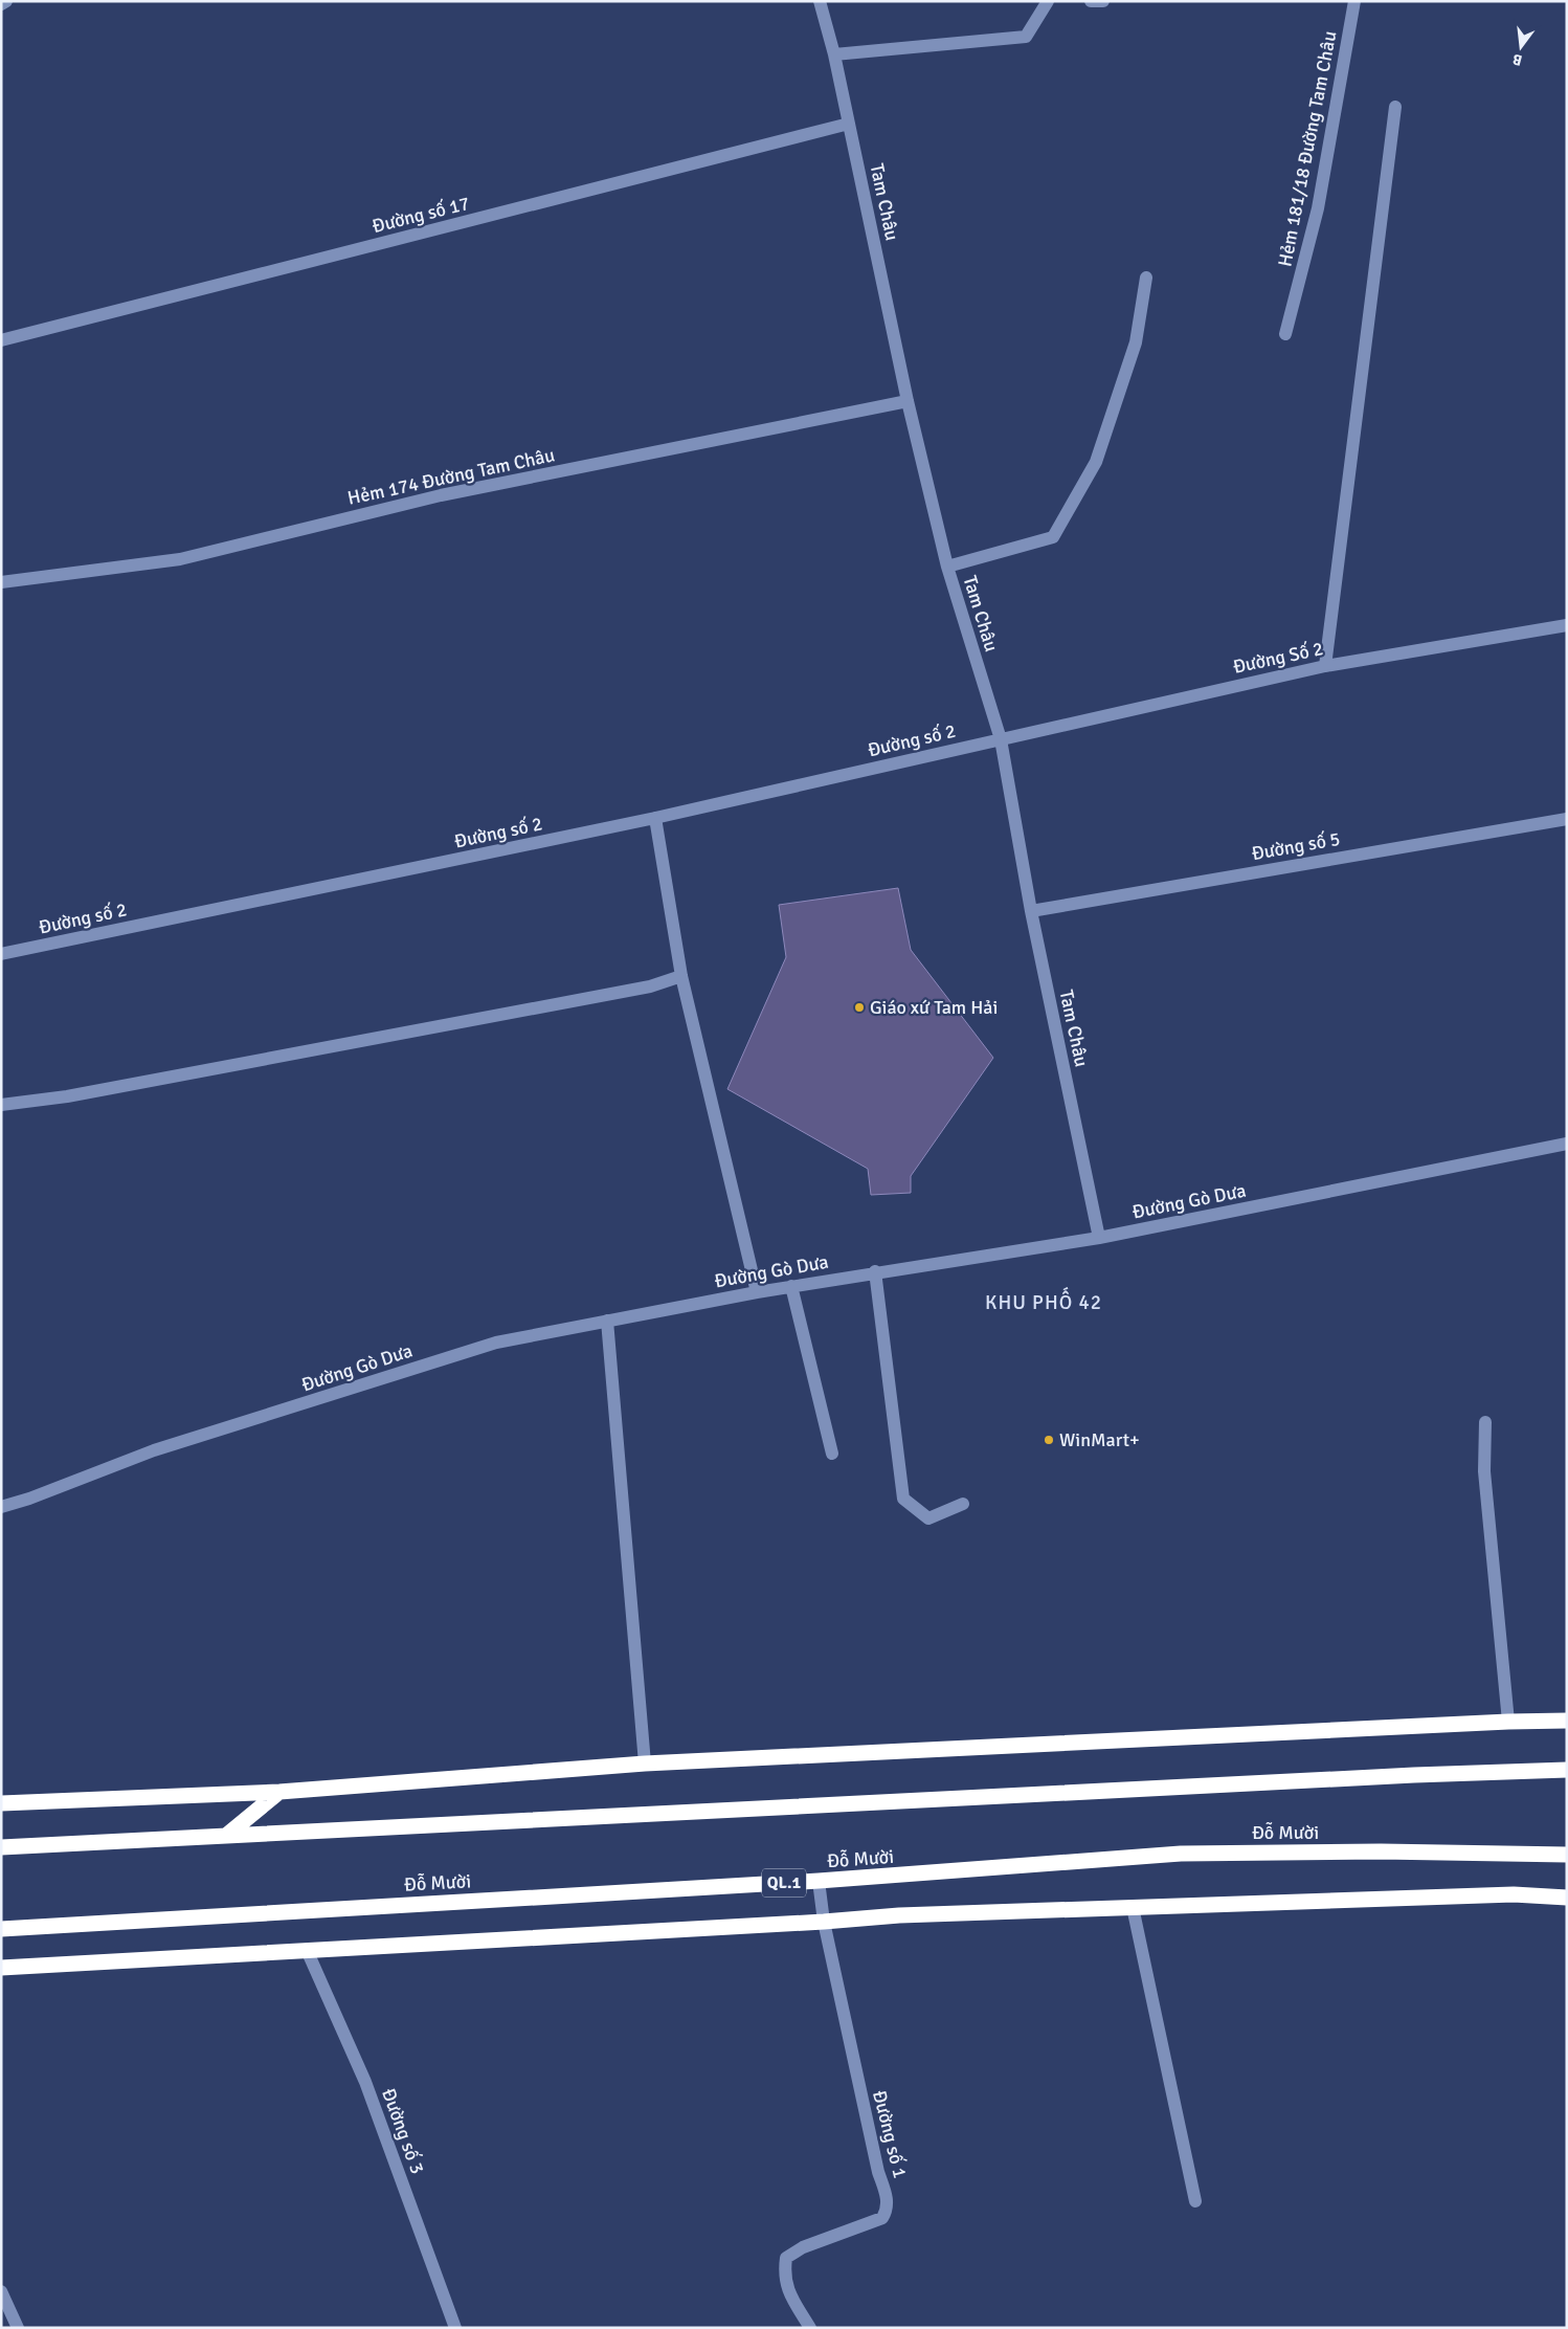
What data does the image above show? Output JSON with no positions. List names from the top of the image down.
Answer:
{
  "streets": {
    "highway": ["Đỗ Mười", "QL.1"],
    "street": [
      "Hẻm 181/18 Đường Tam Châu",
      "Tam Châu",
      "Đường số 17",
      "Hẻm 174 Đường Tam Châu",
      "Đường Số 2",
      "Đường số 2",
      "Đường số 5",
      "Đường Gò Dưa",
      "Đường số 3",
      "Đường số 1"
    ]
  },
  "crossings": [
    ["Tam Châu", "Đường số 17"],
    ["Tam Châu", "Hẻm 174 Đường Tam Châu"],
    ["Tam Châu", "Đường Số 2"],
    ["Tam Châu", "Đường số 2"],
    ["Tam Châu", "Đường số 5"],
    ["Tam Châu", "Đường Gò Dưa"],
    ["Đường Số 2", "Đường số 2"],
    ["Đỗ Mười", "Đường số 1"],
    ["QL.1", "Đường số 3"],
    ["QL.1", "Đường số 1"]
  ],
  "districts": ["KHU PHỐ 42"],
  "places": ["Giáo xứ Tam Hải", "WinMart+"],
  "north": "bottom"
}
